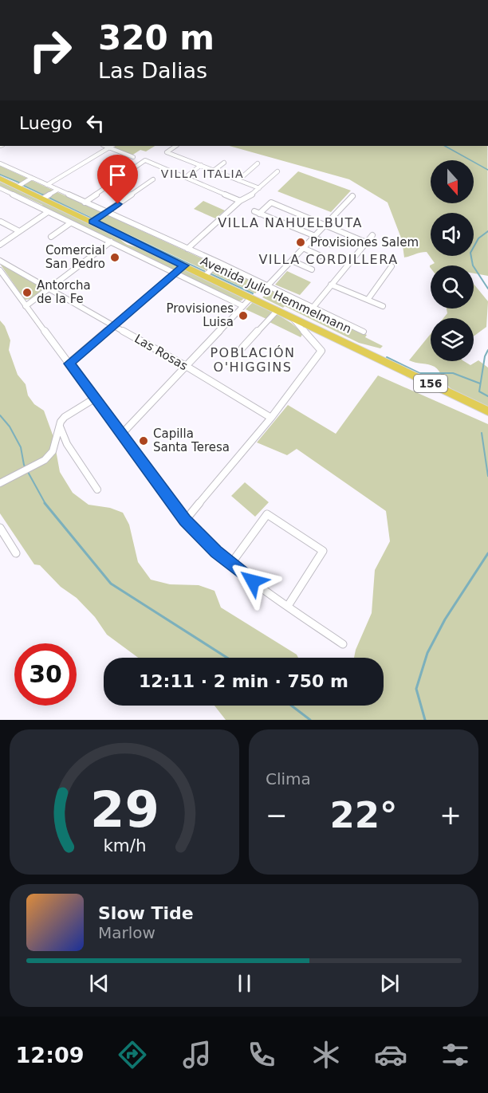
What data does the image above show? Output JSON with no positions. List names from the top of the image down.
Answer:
{
  "streets": {
    "highway": ["Avenida Julio Hemmelmann", "156"],
    "street": ["Las Rosas"]
  },
  "districts": [
    "VILLA ITALIA",
    "VILLA NAHUELBUTA",
    "VILLA CORDILLERA",
    "POBLACIÓN O'HIGGINS"
  ],
  "places": [
    "Provisiones Salem",
    "Comercial San Pedro",
    "Antorcha de la Fe",
    "Provisiones Luisa",
    "Capilla Santa Teresa"
  ],
  "north": "bottom",
  "page": {
    "turn": ["320 m", "Las Dalias"],
    "then": "Luego",
    "limit": "30",
    "trip": "12:11 · 2 min · 750 m",
    "tile": "Clima",
    "heat": ["−", "22°", "+"],
    "song": ["Slow Tide", "Marlow"],
    "tabs": "12:09",
    "gauge": ["29", "km/h"]
  }
}
